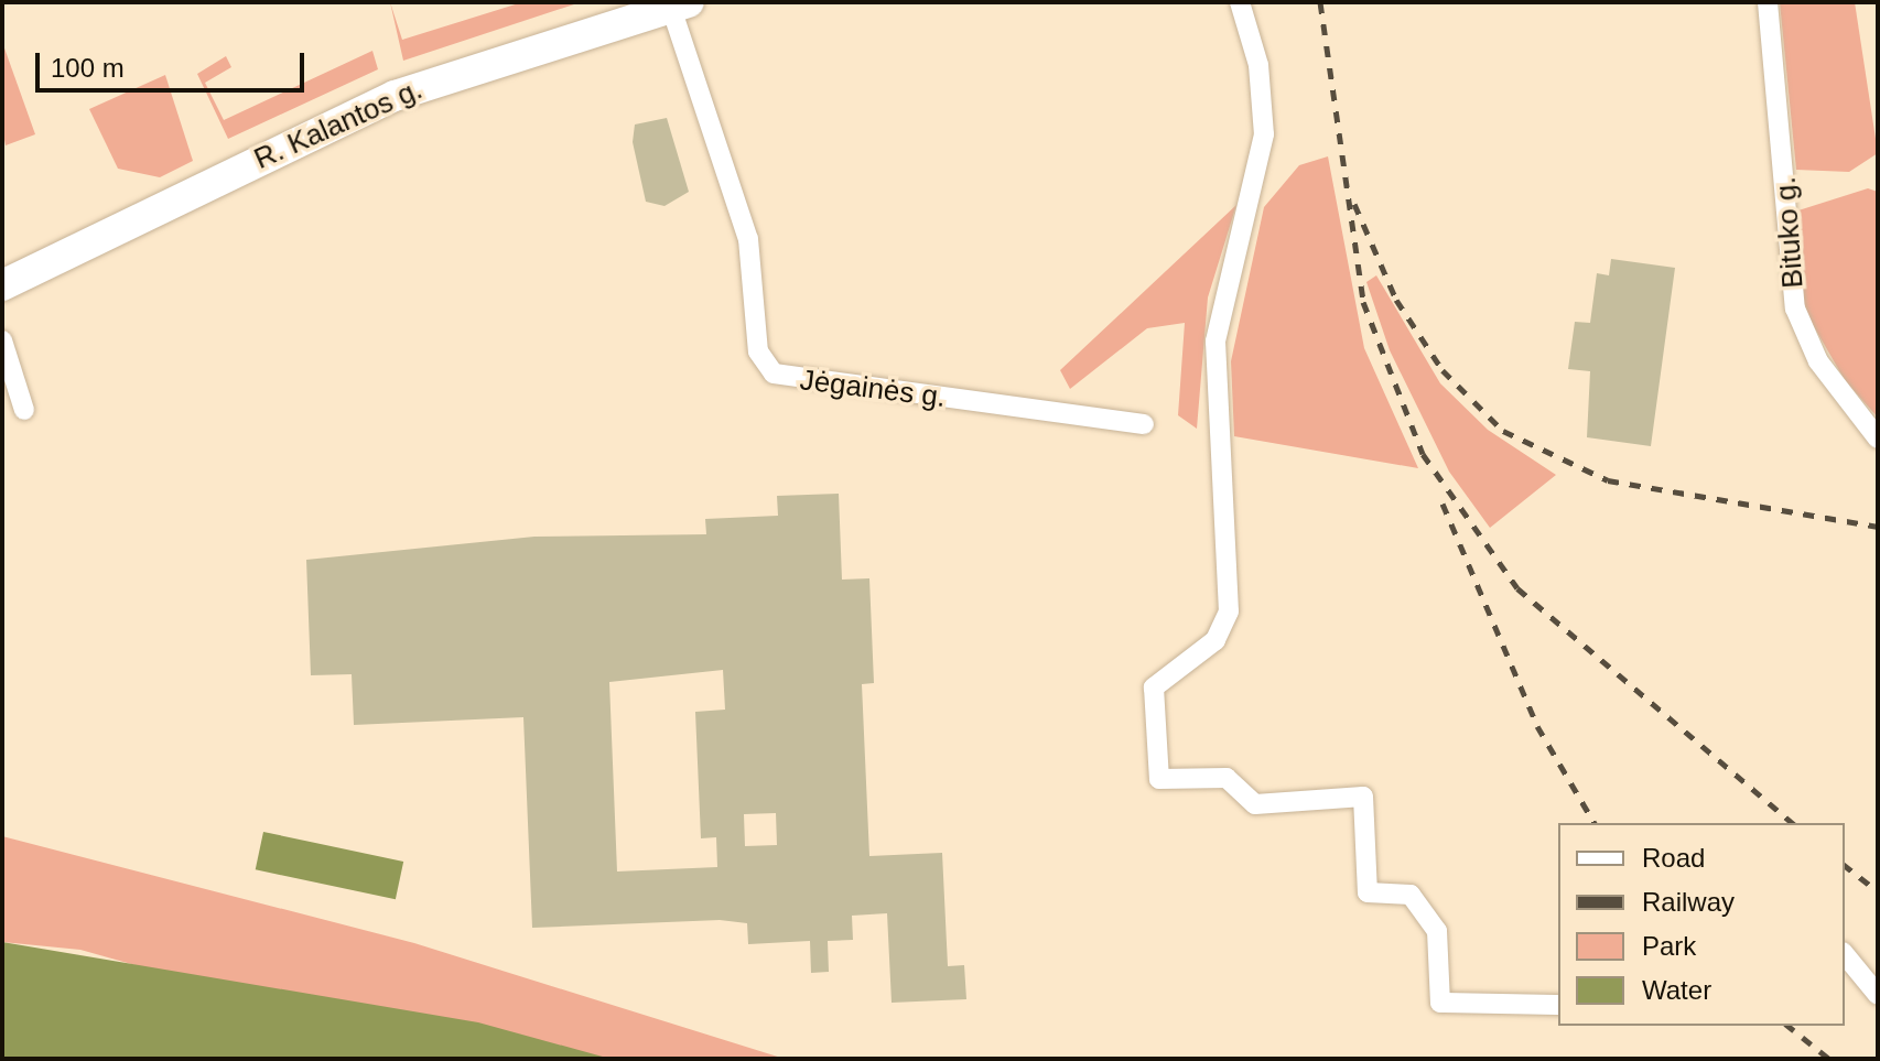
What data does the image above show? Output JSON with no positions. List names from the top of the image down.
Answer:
{
  "streets": {
    "main road": ["R. Kalantos g."],
    "street": ["Bituko g.", "Jėgainės g."]
  },
  "crossings": [
    ["R. Kalantos g.", "Jėgainės g."]
  ],
  "legend": [
    "Road",
    "Railway",
    "Park",
    "Water"
  ],
  "scale_bar": "100 m"
}
